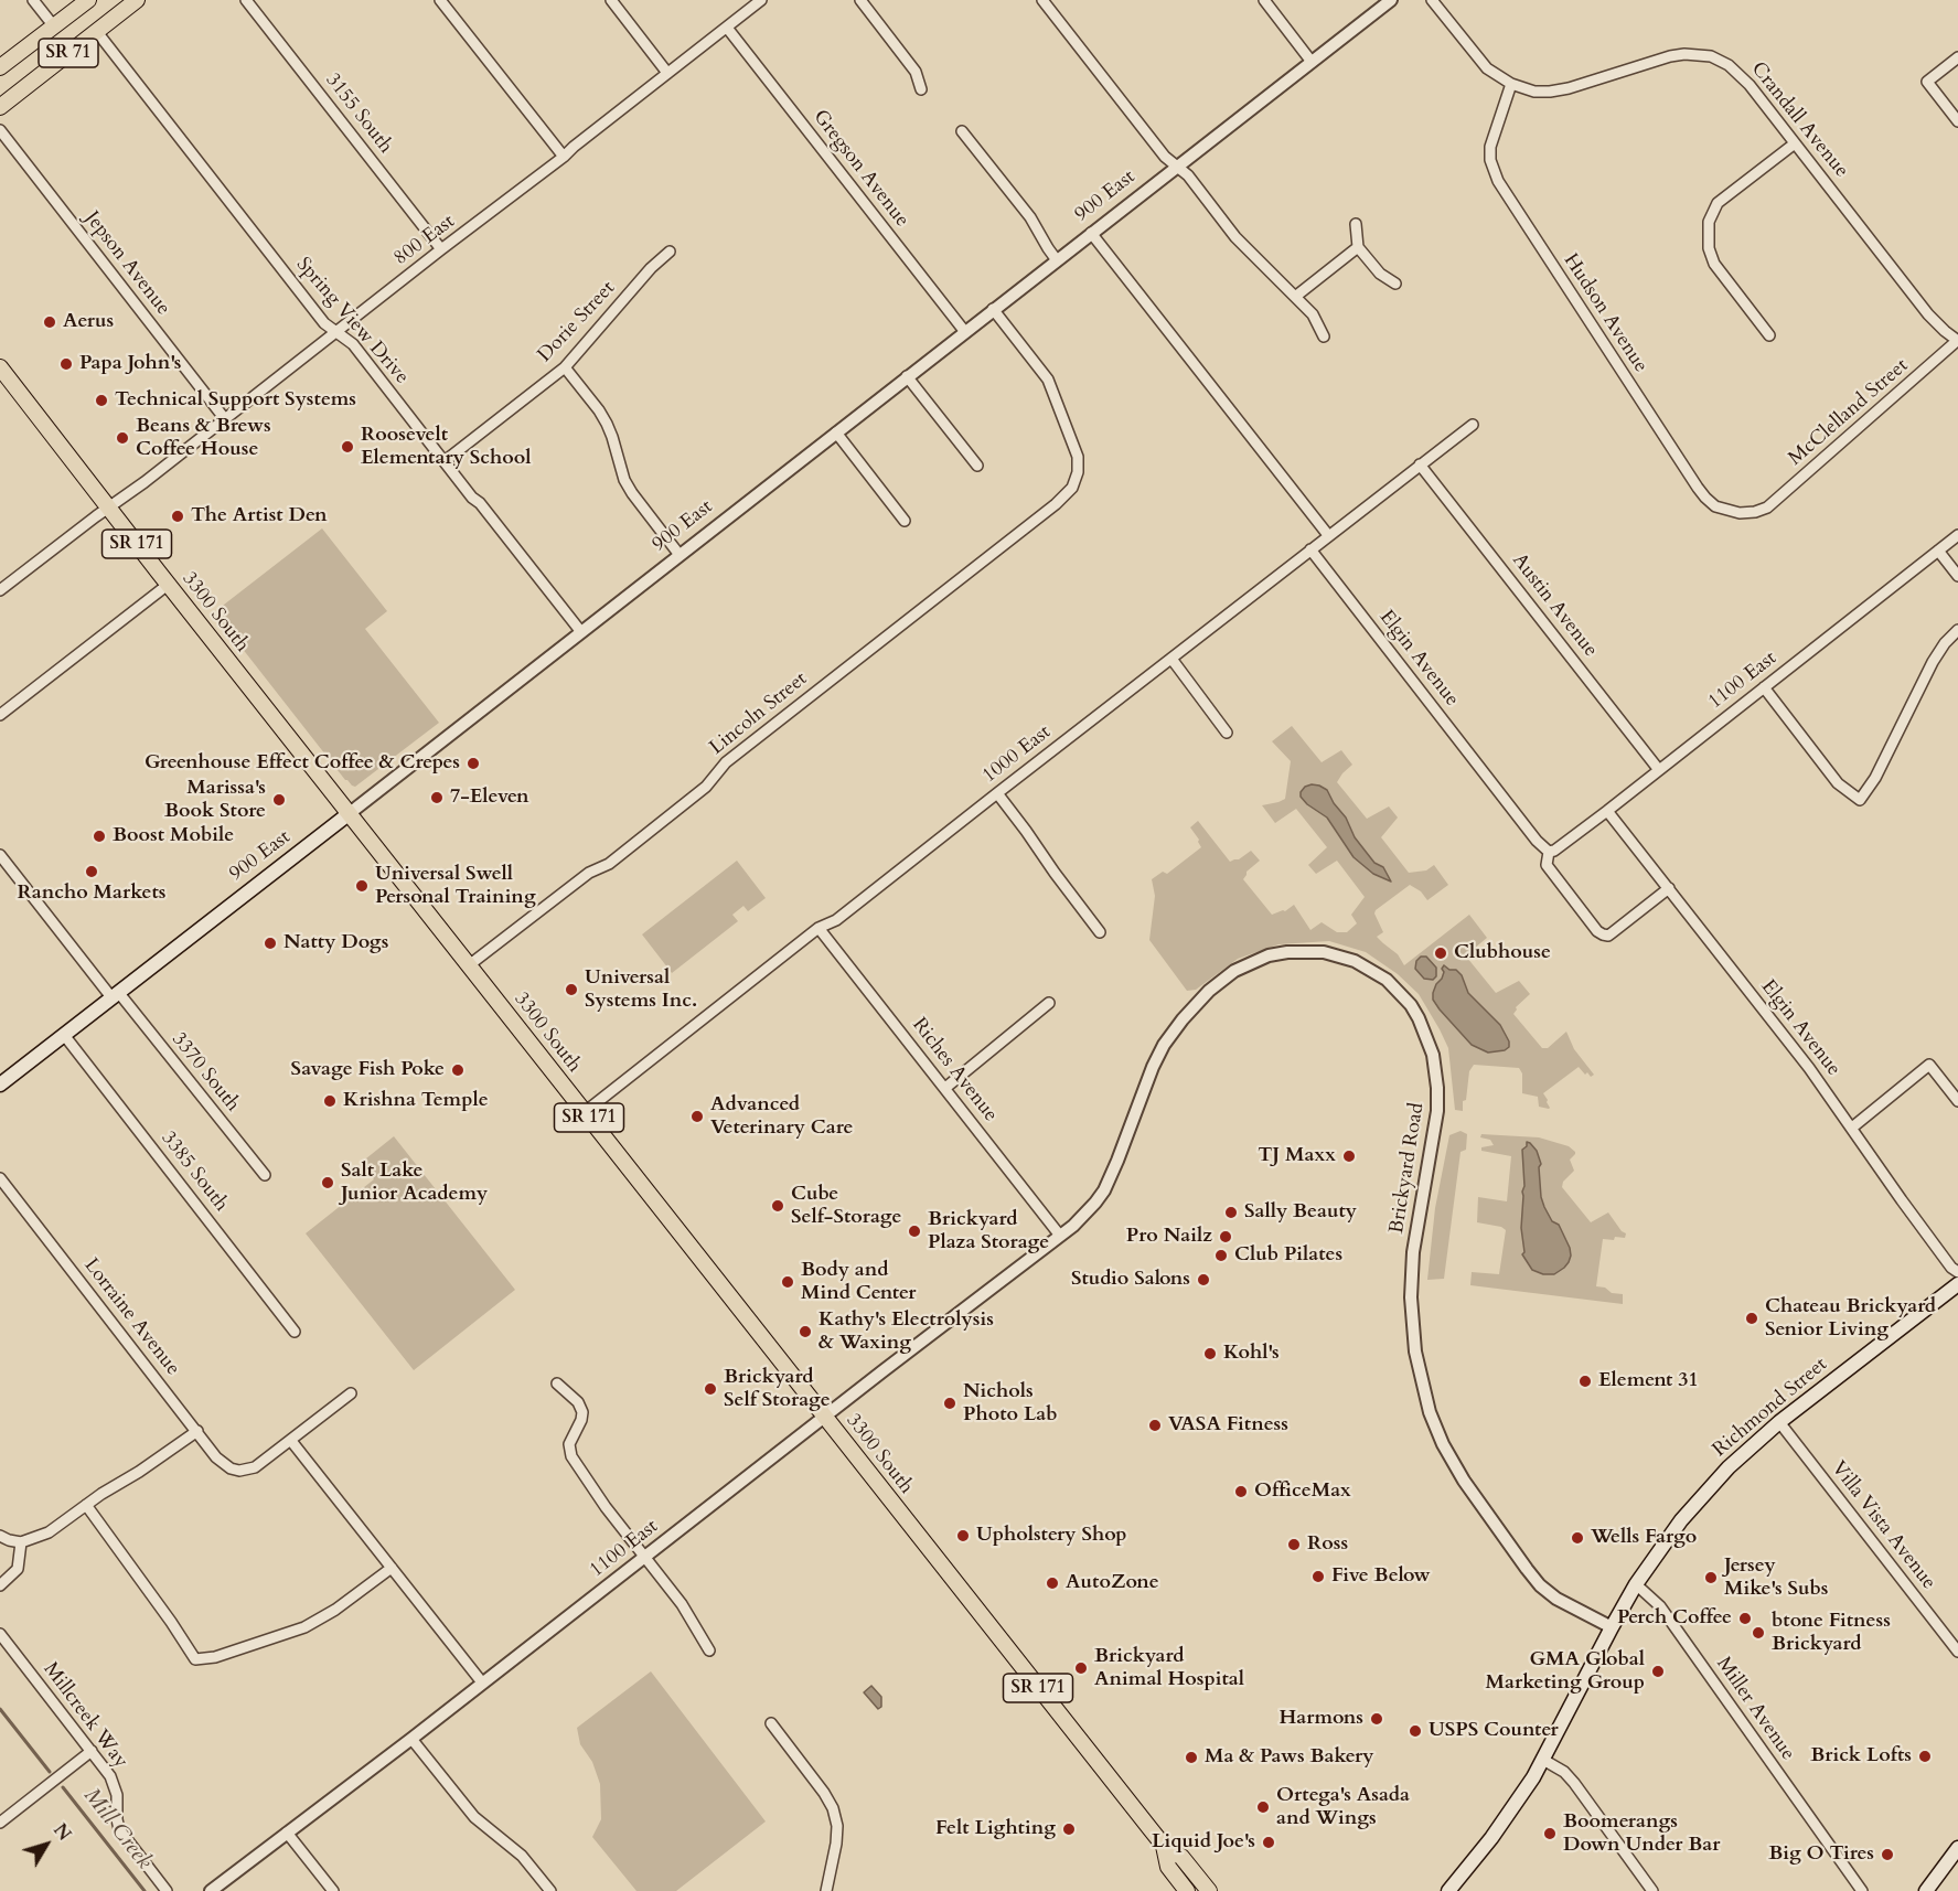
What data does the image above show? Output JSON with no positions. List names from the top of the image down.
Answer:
{
  "streets": {
    "main road": [
      "SR 71",
      "900 East",
      "SR 171",
      "3300 South",
      "Richmond Street"
    ],
    "street": [
      "3155 South",
      "Crandall Avenue",
      "Gregson Avenue",
      "800 East",
      "Jepson Avenue",
      "Hudson Avenue",
      "Spring View Drive",
      "Dorie Street",
      "McClelland Street",
      "Austin Avenue",
      "Elgin Avenue",
      "1100 East",
      "Lincoln Street",
      "1000 East",
      "Riches Avenue",
      "3370 South",
      "Brickyard Road",
      "3385 South",
      "Lorraine Avenue",
      "Villa Vista Avenue",
      "Miller Avenue",
      "Millcreek Way"
    ]
  },
  "crossings": [
    ["SR 71", "Spring View Drive"],
    ["3155 South", "800 East"],
    ["Crandall Avenue", "Hudson Avenue"],
    ["Crandall Avenue", "McClelland Street"],
    ["Gregson Avenue", "900 East"],
    ["Gregson Avenue", "800 East"],
    ["900 East", "Spring View Drive"],
    ["900 East", "3300 South"],
    ["900 East", "Lincoln Street"],
    ["900 East", "3370 South"],
    ["900 East", "3385 South"],
    ["800 East", "Jepson Avenue"],
    ["800 East", "Spring View Drive"],
    ["800 East", "3300 South"],
    ["Hudson Avenue", "McClelland Street"],
    ["Spring View Drive", "Dorie Street"],
    ["Austin Avenue", "1100 East"],
    ["Austin Avenue", "1000 East"],
    ["3300 South", "1100 East"],
    ["3300 South", "Lincoln Street"],
    ["3300 South", "1000 East"],
    ["Elgin Avenue", "1100 East"],
    ["Elgin Avenue", "1000 East"],
    ["1100 East", "Riches Avenue"],
    ["1100 East", "Brickyard Road"],
    ["1000 East", "Riches Avenue"],
    ["Riches Avenue", "Brickyard Road"],
    ["Brickyard Road", "Richmond Street"],
    ["Richmond Street", "Villa Vista Avenue"],
    ["Richmond Street", "Miller Avenue"]
  ],
  "water": ["Mill Creek"],
  "places": [
    "Aerus",
    "Papa John's",
    "Technical Support Systems",
    "Beans & Brews Coffee House",
    "Roosevelt Elementary School",
    "The Artist Den",
    "Greenhouse Effect Coffee & Crepes",
    "7-Eleven",
    "Marissa's Book Store",
    "Boost Mobile",
    "Rancho Markets",
    "Universal Swell Personal Training",
    "Natty Dogs",
    "Clubhouse",
    "Universal Systems Inc.",
    "Savage Fish Poke",
    "Krishna Temple",
    "Advanced Veterinary Care",
    "TJ Maxx",
    "Salt Lake Junior Academy",
    "Cube Self-Storage",
    "Sally Beauty",
    "Brickyard Plaza Storage",
    "Pro Nailz",
    "Club Pilates",
    "Studio Salons",
    "Body and Mind Center",
    "Chateau Brickyard Senior Living",
    "Kathy's Electrolysis & Waxing",
    "Kohl's",
    "Element 31",
    "Brickyard Self Storage",
    "Nichols Photo Lab",
    "VASA Fitness",
    "OfficeMax",
    "Upholstery Shop",
    "Wells Fargo",
    "Ross",
    "Five Below",
    "Jersey Mike's Subs",
    "AutoZone",
    "Perch Coffee",
    "btone Fitness Brickyard",
    "Brickyard Animal Hospital",
    "GMA Global Marketing Group",
    "Harmons",
    "USPS Counter",
    "Brick Lofts",
    "Ma & Paws Bakery",
    "Ortega's Asada and Wings",
    "Felt Lighting",
    "Boomerangs Down Under Bar",
    "Liquid Joe's",
    "Big O Tires"
  ],
  "north": "top right"
}
